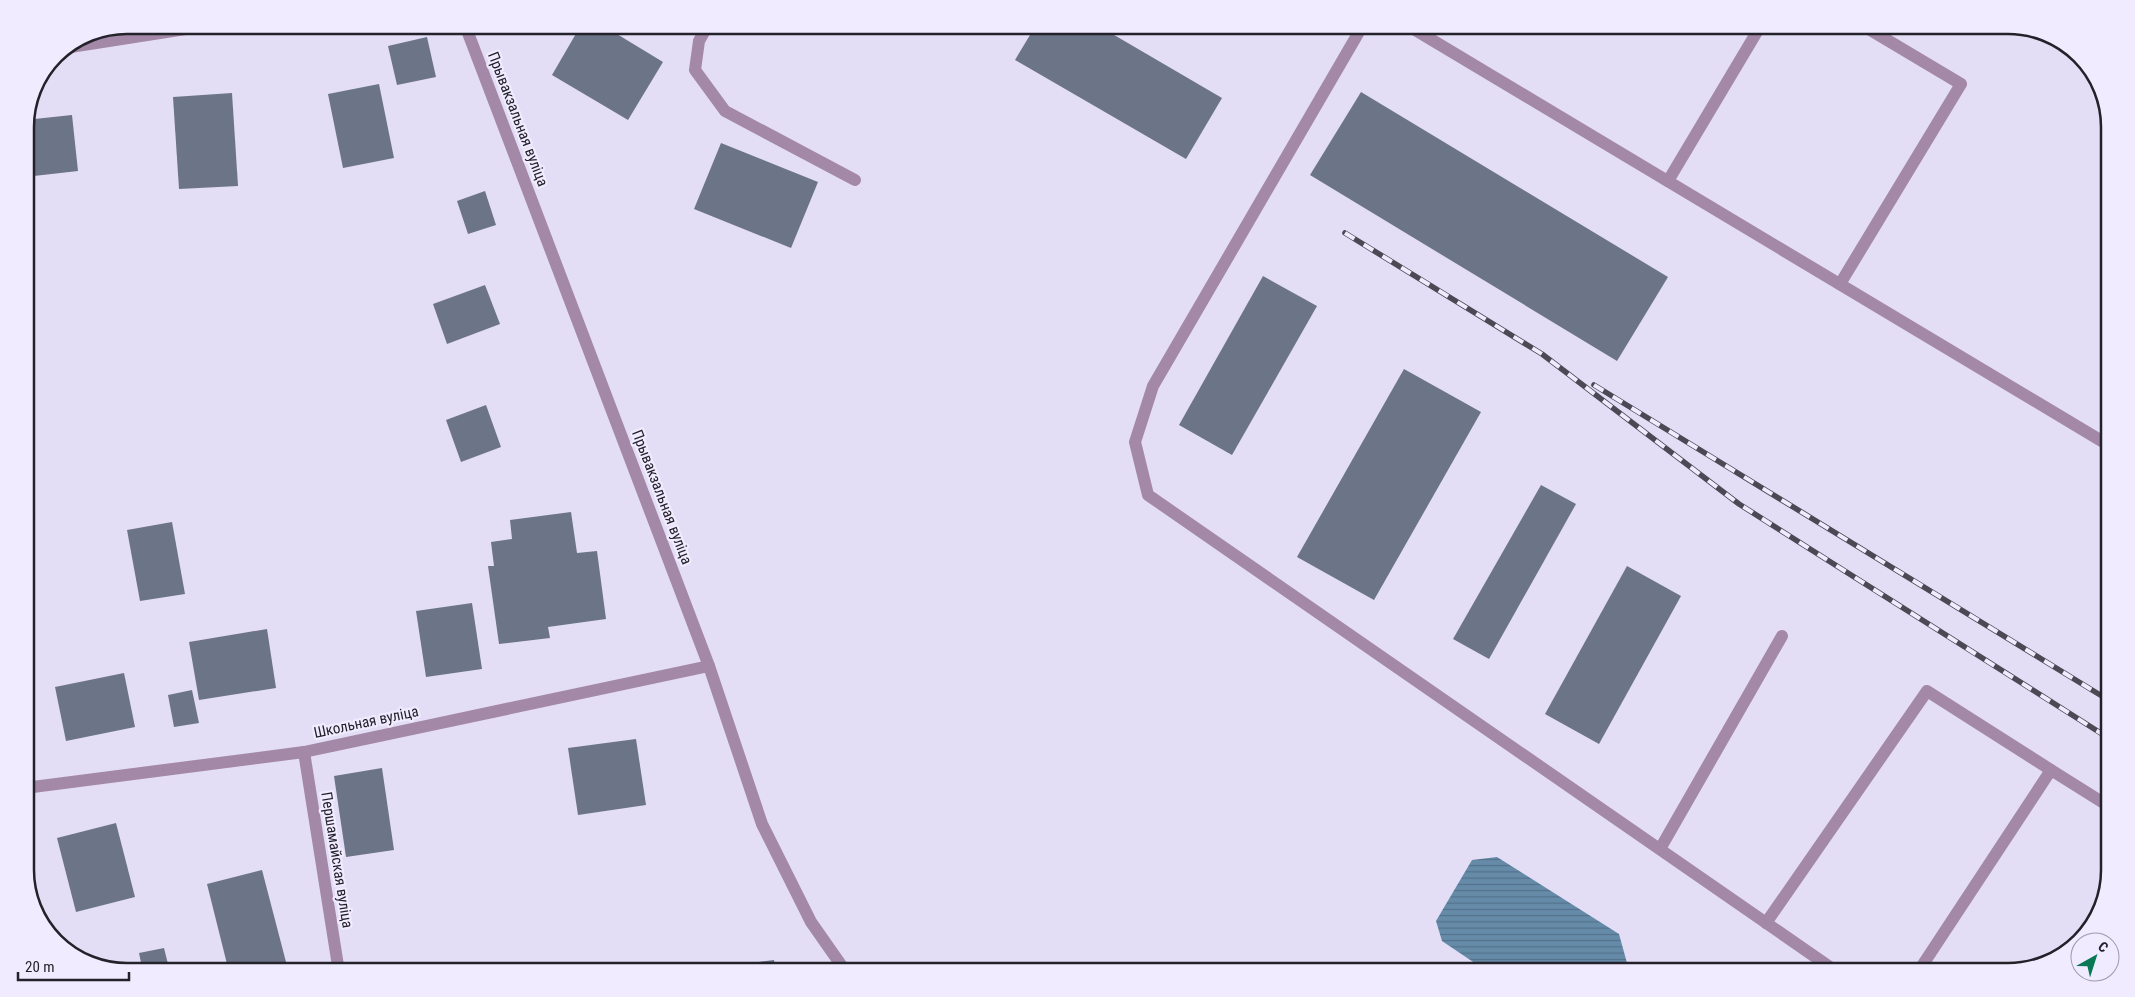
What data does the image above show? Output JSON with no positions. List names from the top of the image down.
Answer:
{
  "streets": {
    "street": ["Прывакзальная вуліца", "Школьная вуліца", "Першамайская вуліца"]
  },
  "crossings": [
    ["Прывакзальная вуліца", "Школьная вуліца"],
    ["Школьная вуліца", "Першамайская вуліца"]
  ],
  "scale_bar": "20 m",
  "north": "top right"
}
